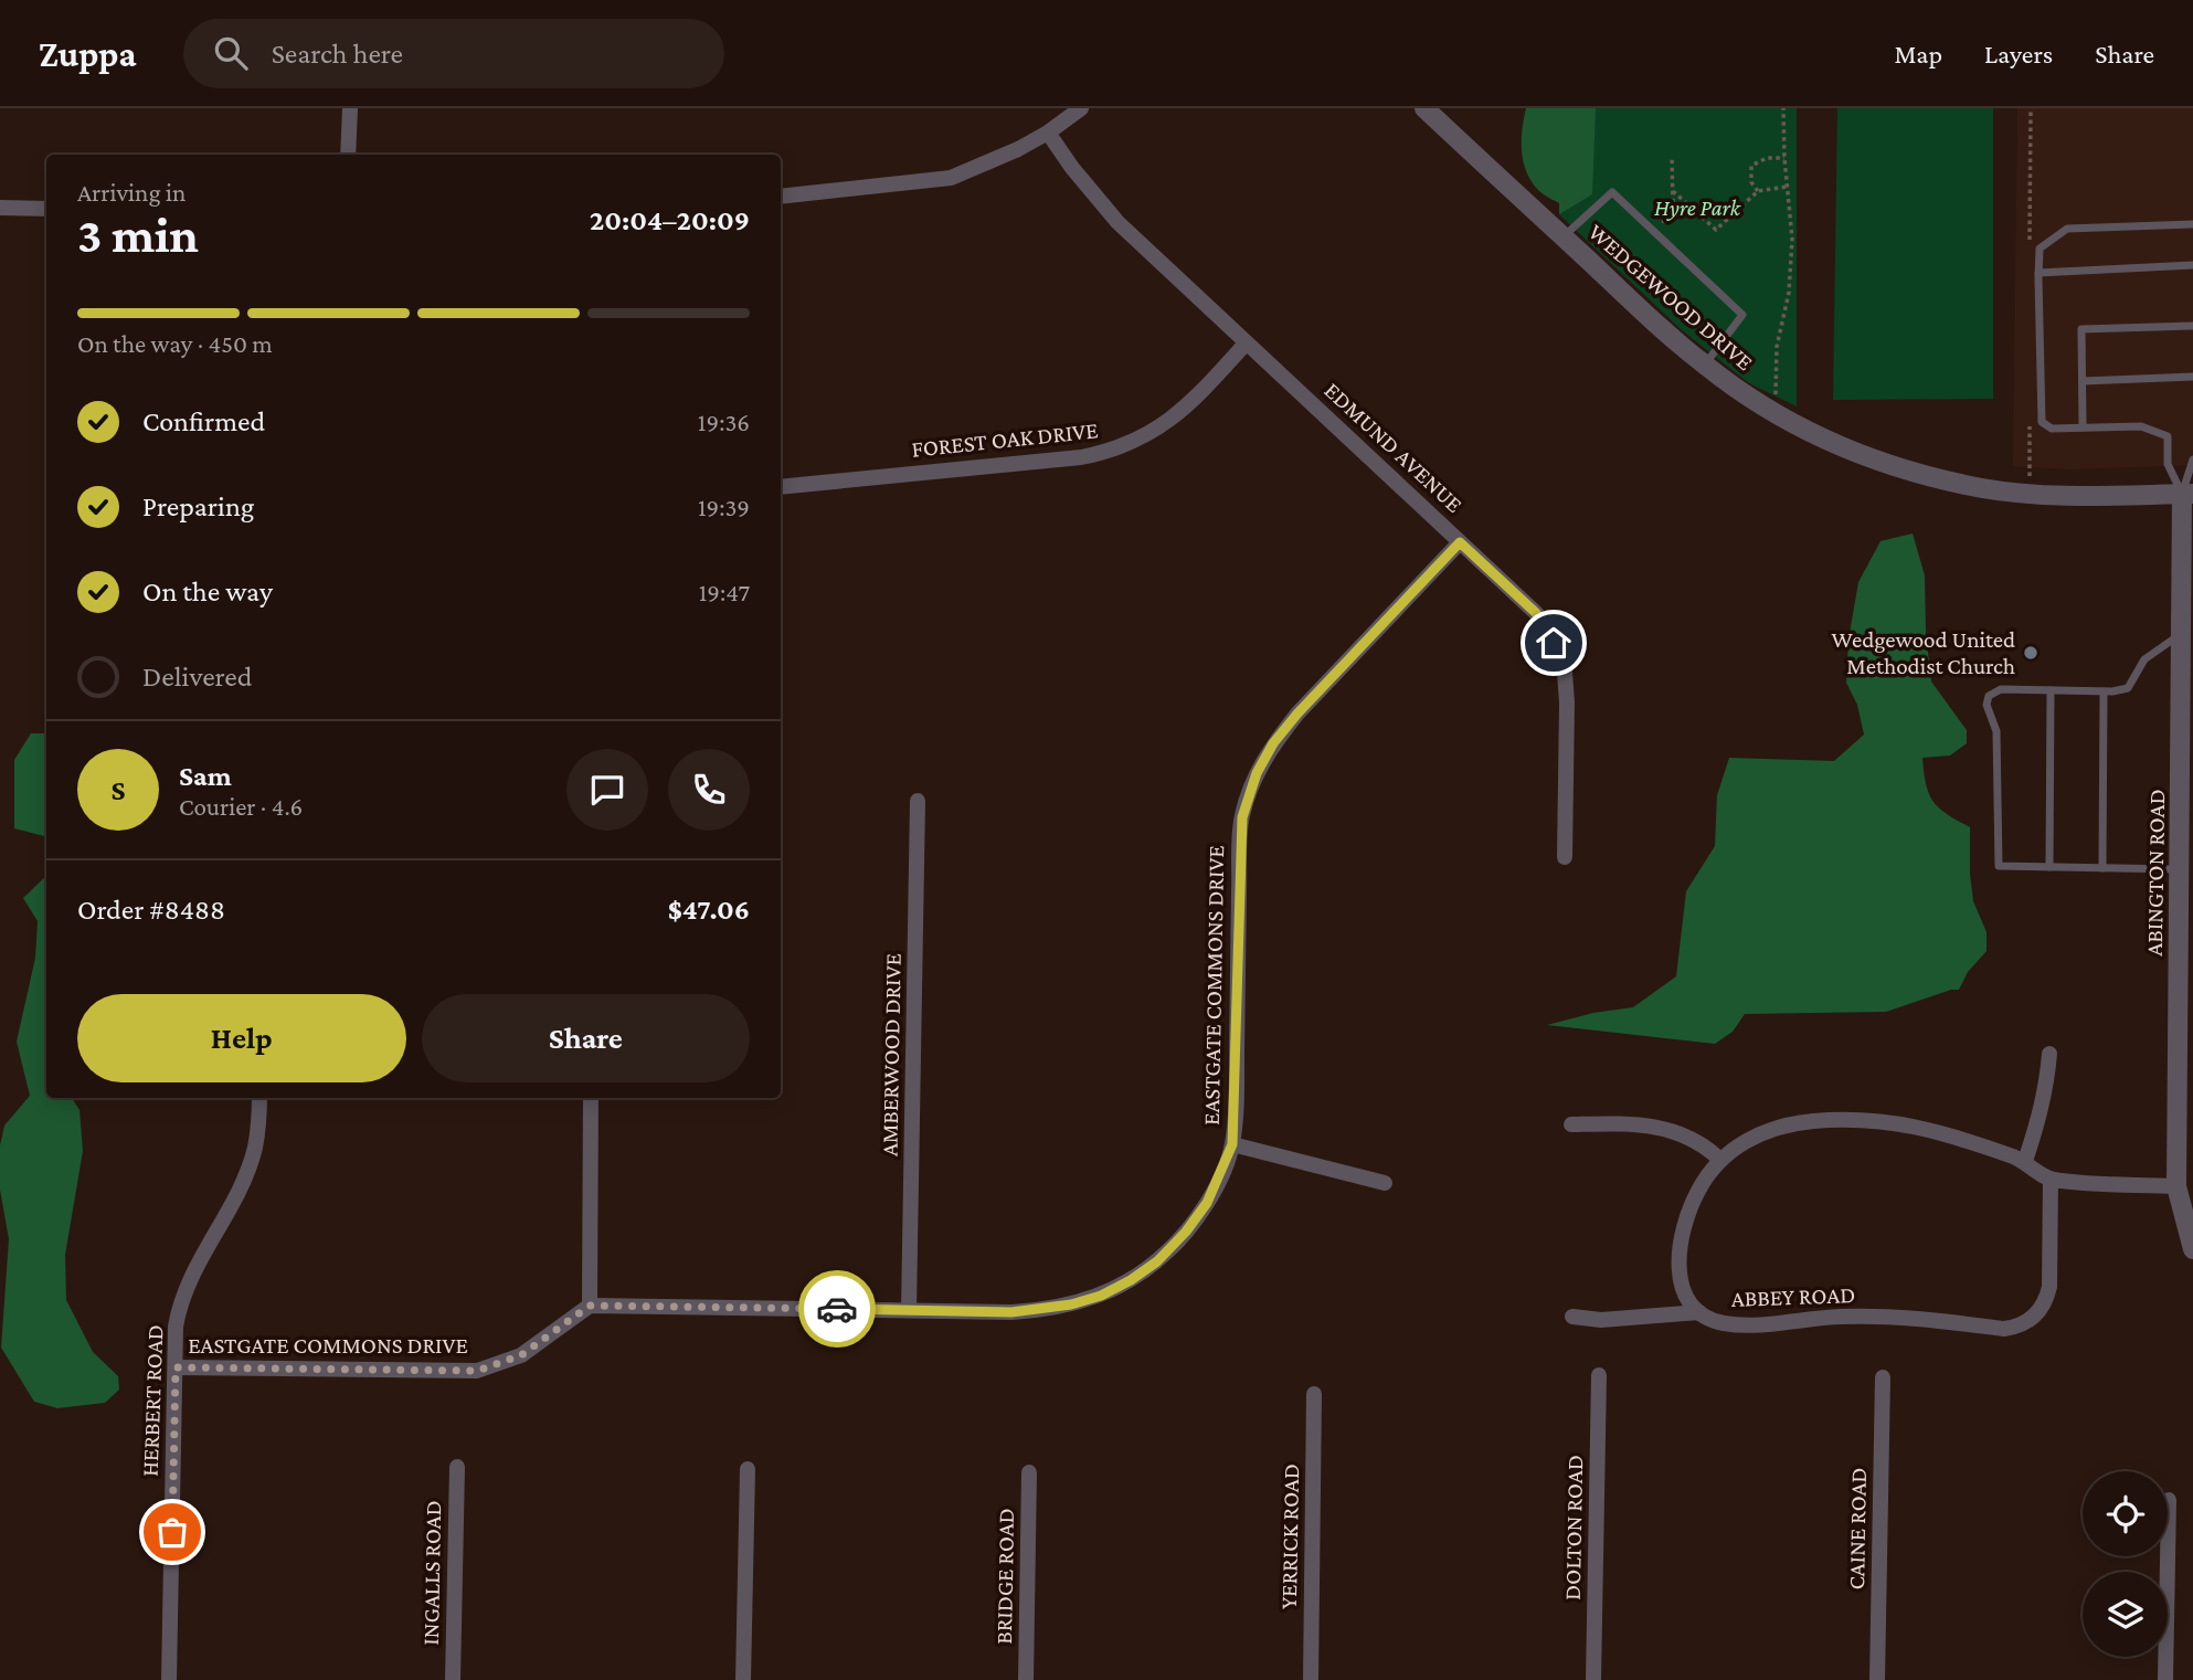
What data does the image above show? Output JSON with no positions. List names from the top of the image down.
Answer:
{
  "streets": {
    "street": [
      "WEDGEWOOD DRIVE",
      "FOREST OAK DRIVE",
      "EDMUND AVENUE",
      "ABINGTON ROAD",
      "EASTGATE COMMONS DRIVE",
      "AMBERWOOD DRIVE",
      "ABBEY ROAD",
      "HERBERT ROAD",
      "DOLTON ROAD",
      "CAINE ROAD",
      "YERRICK ROAD",
      "INGALLS ROAD",
      "BRIDGE ROAD"
    ]
  },
  "crossings": [
    ["WEDGEWOOD DRIVE", "ABINGTON ROAD"],
    ["FOREST OAK DRIVE", "EDMUND AVENUE"],
    ["EDMUND AVENUE", "EASTGATE COMMONS DRIVE"],
    ["EASTGATE COMMONS DRIVE", "AMBERWOOD DRIVE"],
    ["EASTGATE COMMONS DRIVE", "HERBERT ROAD"]
  ],
  "parks": ["Hyre Park"],
  "places": ["Wedgewood United Methodist Church"],
  "page": {
    "header": "Zuppa",
    "search": "Search here",
    "nav": ["Map", "Layers", "Share"],
    "heading": ["3 min", "Arriving in", "20:04–20:09"],
    "panel": [
      "Sam",
      "Courier · 4.6",
      "Order #8488",
      "$47.06"
    ],
    "bar": "On the way · 450 m",
    "list": [
      ["Confirmed", "19:36"],
      ["Preparing", "19:39"],
      ["On the way", "19:47"],
      "Delivered"
    ],
    "round": "S",
    "buttons": ["Help", "Share"]
  }
}
